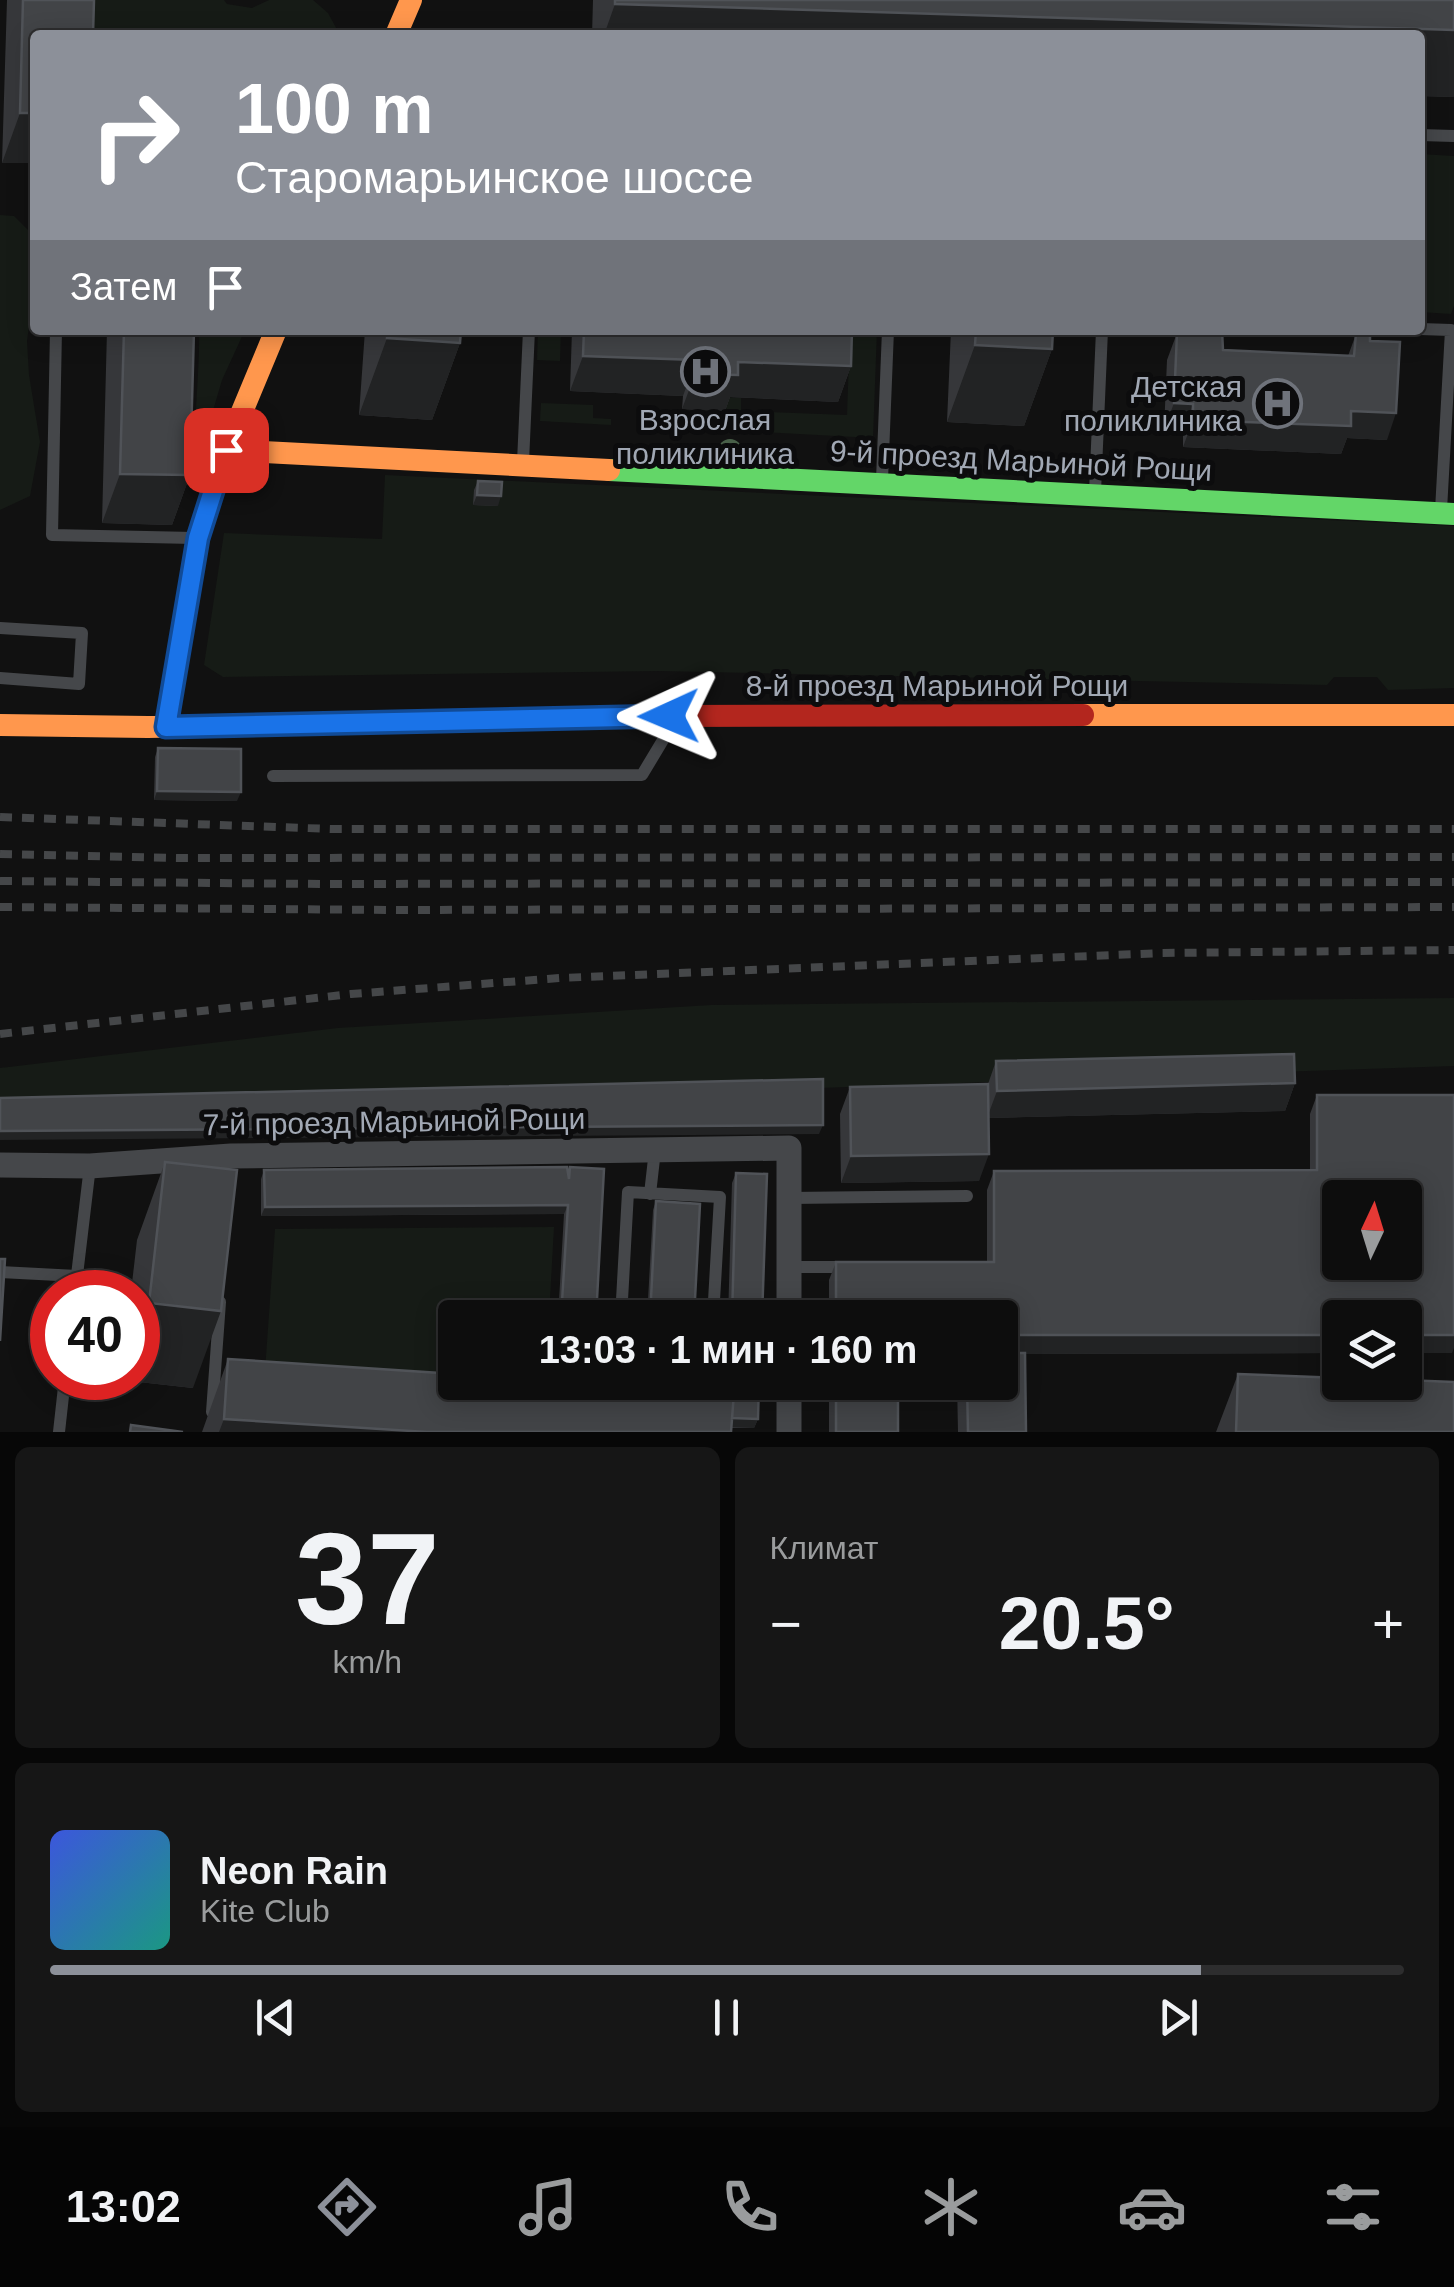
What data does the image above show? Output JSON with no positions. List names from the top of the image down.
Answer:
{
  "streets": {
    "street": ["9-й проезд Марьиной Рощи", "8-й проезд Марьиной Рощи", "7-й проезд Марьиной Рощи"]
  },
  "places": {
    "hospital": ["Взрослая поликлиника", "Детская поликлиника"]
  },
  "north": "top",
  "page": {
    "turn": ["100 m", "Старомарьинское шоссе"],
    "then": "Затем",
    "limit": "40",
    "trip": "13:03 · 1 мин · 160 m",
    "tile": [
      ["37", "km/h"],
      "Климат"
    ],
    "heat": ["−", "20.5°", "+"],
    "song": ["Neon Rain", "Kite Club"],
    "tabs": "13:02"
  }
}
